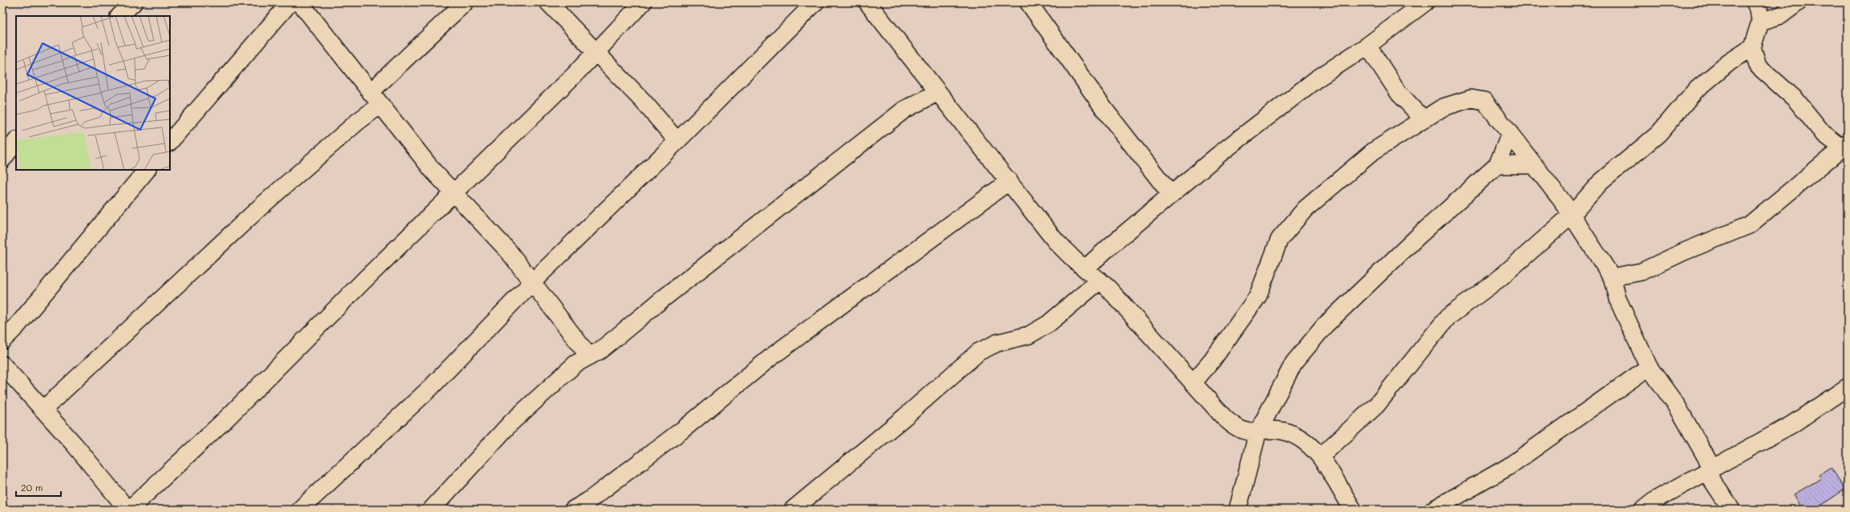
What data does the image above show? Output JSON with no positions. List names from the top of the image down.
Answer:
{
  "scale_bar": "20 m"
}
